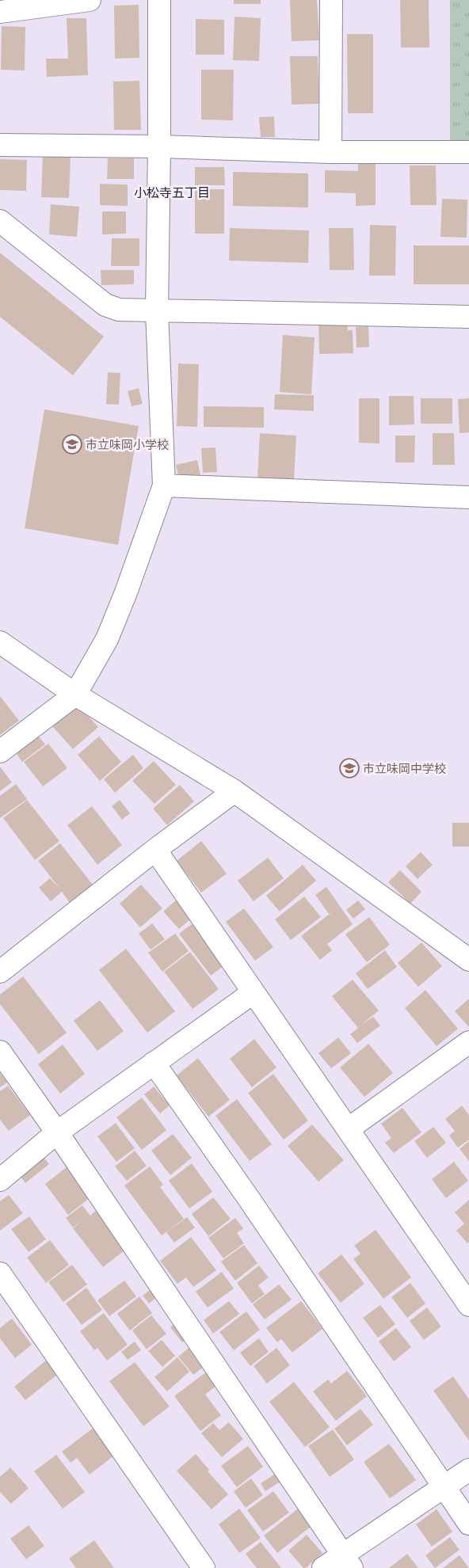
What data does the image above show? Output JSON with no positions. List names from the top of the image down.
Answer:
{
  "districts": ["小松寺五丁目"],
  "places": {
    "school or university": ["市立味岡小学校", "市立味岡中学校"]
  }
}
